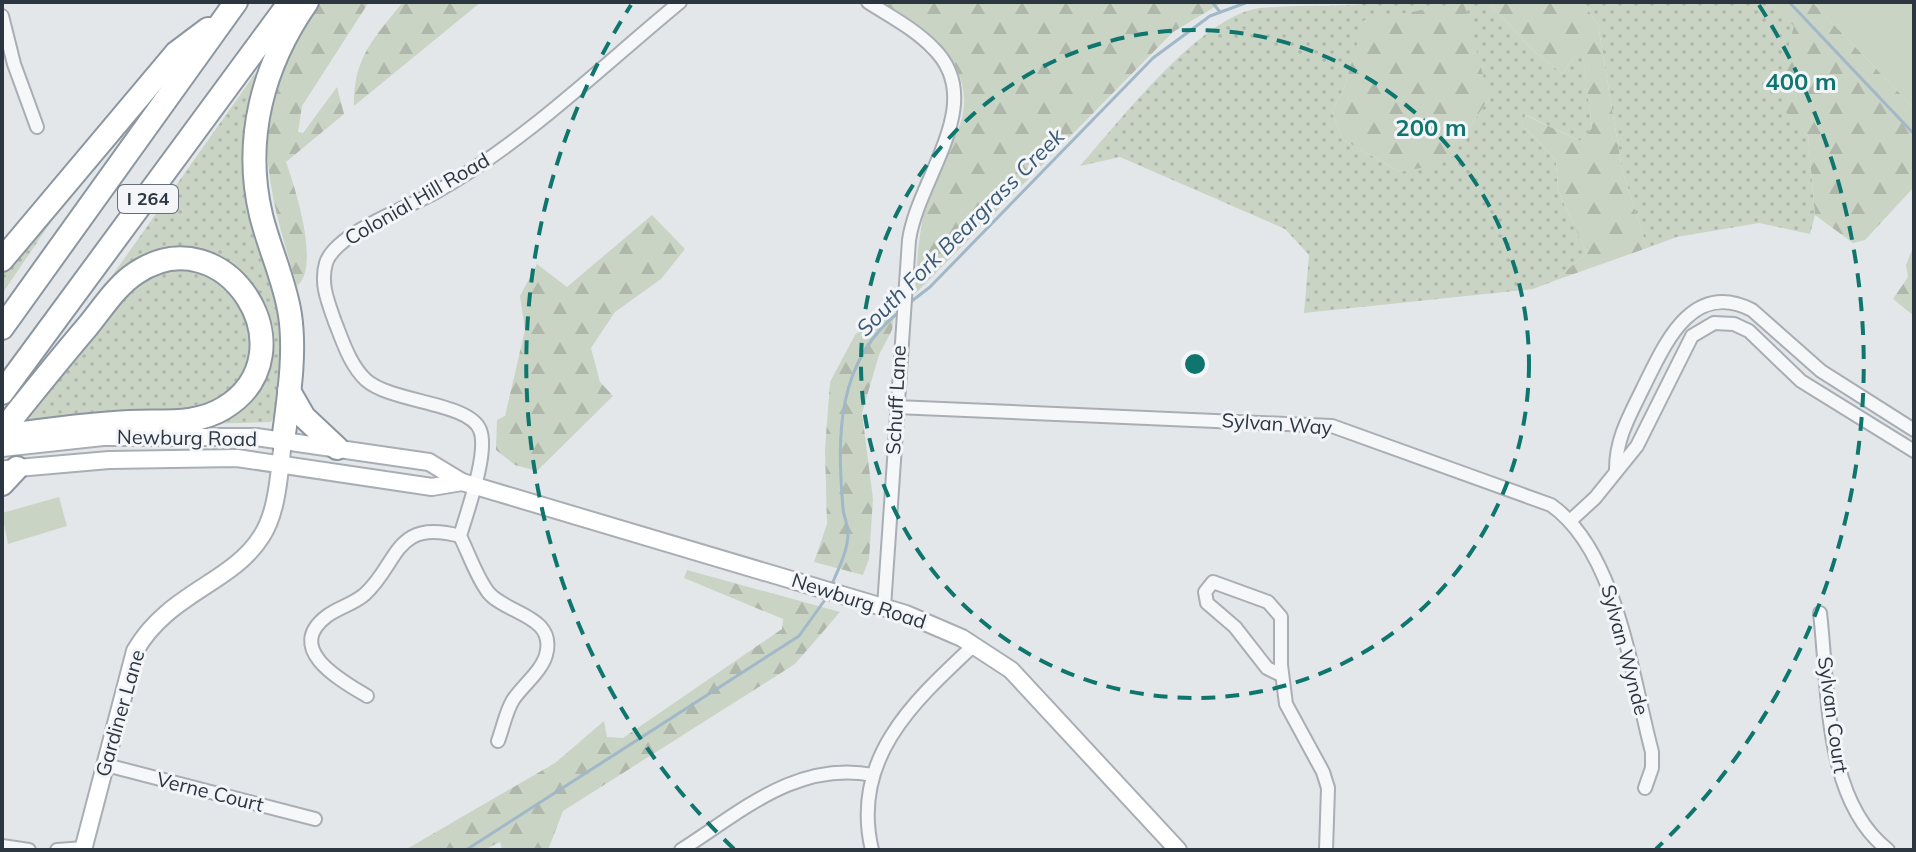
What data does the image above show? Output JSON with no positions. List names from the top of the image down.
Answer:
{
  "streets": {
    "highway": ["I 264"],
    "main road": ["Newburg Road", "Gardiner Lane"],
    "street": [
      "Colonial Hill Road",
      "Schuff Lane",
      "Sylvan Way",
      "Sylvan Wynde",
      "Sylvan Court",
      "Verne Court"
    ]
  },
  "crossings": [
    ["Colonial Hill Road", "Newburg Road"],
    ["Schuff Lane", "Sylvan Way"],
    ["Schuff Lane", "Newburg Road"],
    ["Sylvan Way", "Sylvan Wynde"],
    ["Newburg Road", "Gardiner Lane"],
    ["Gardiner Lane", "Verne Court"]
  ],
  "water": ["South Fork Beargrass Creek"],
  "rings": ["400 m", "200 m"]
}
